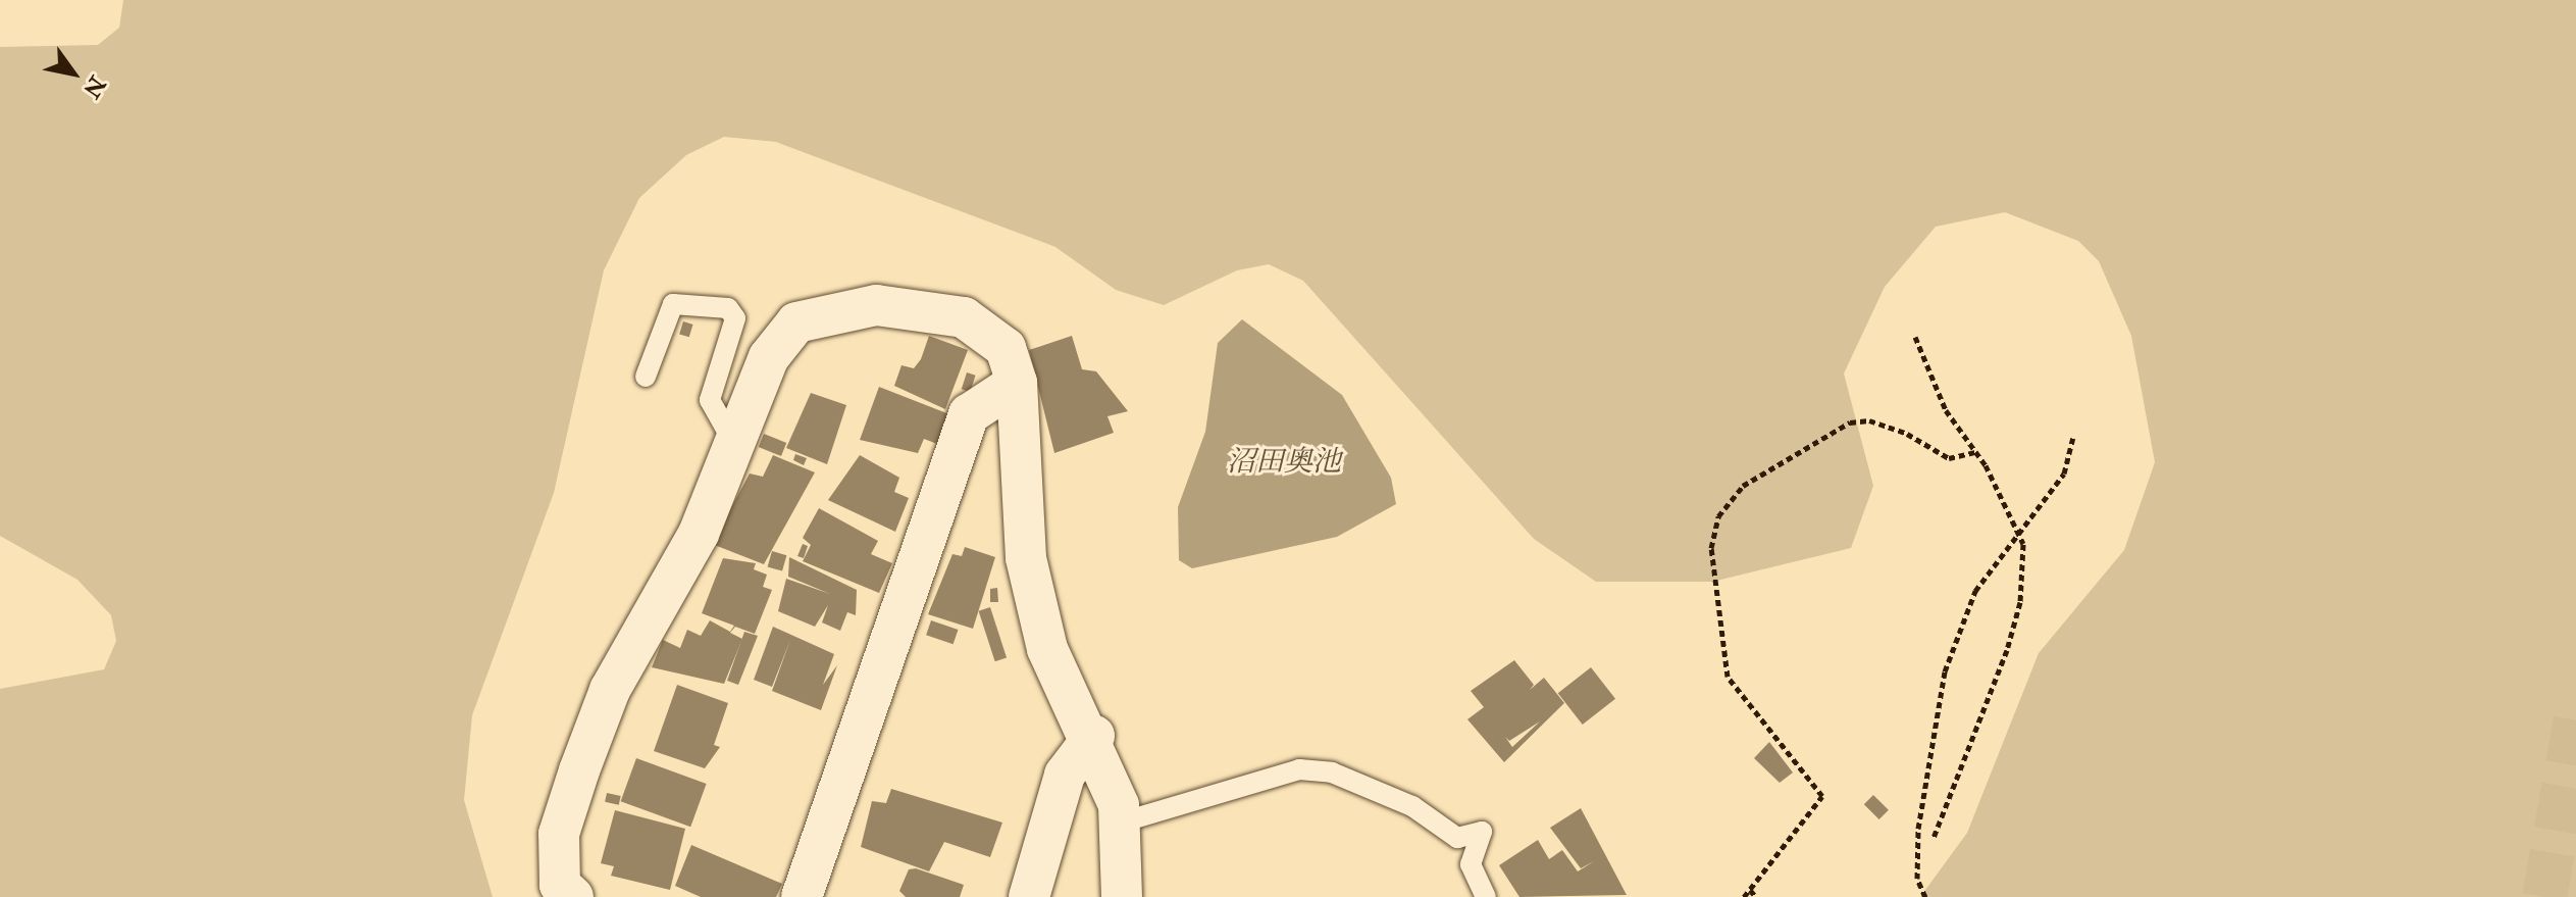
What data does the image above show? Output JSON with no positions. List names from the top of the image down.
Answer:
{
  "water": ["沼田奥池"],
  "north": "bottom right"
}
